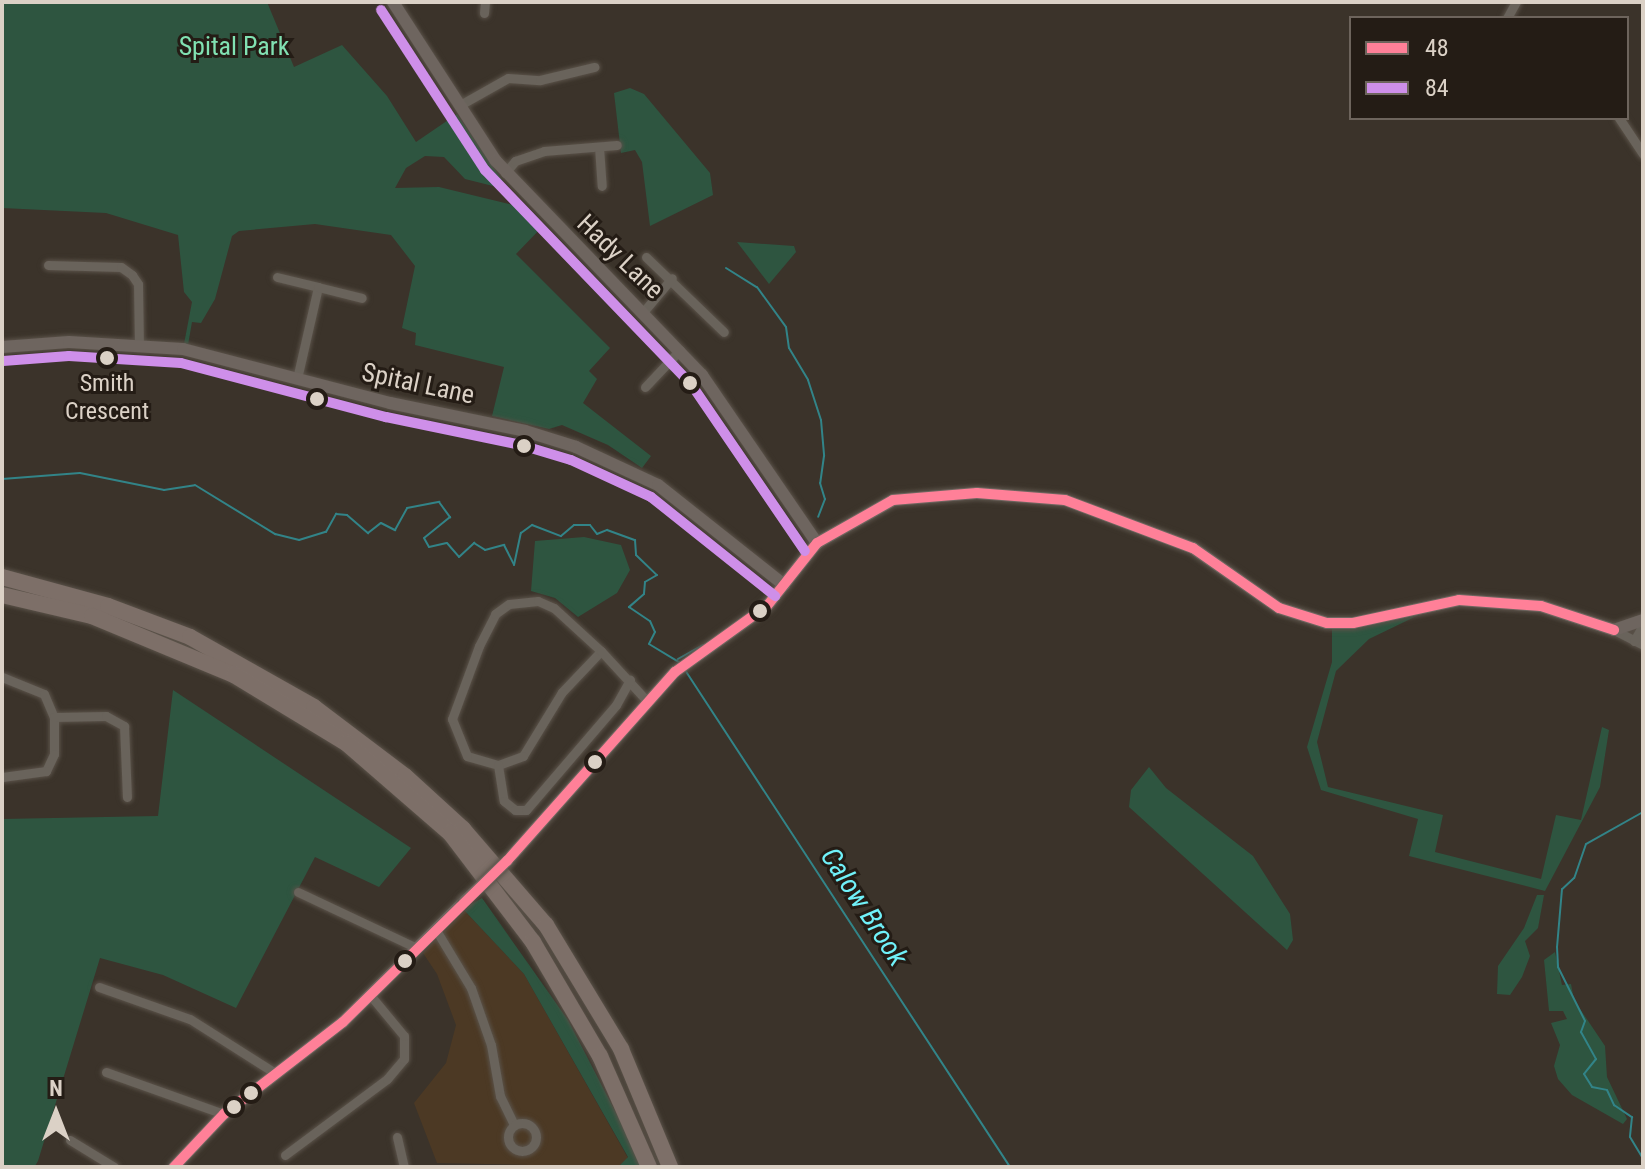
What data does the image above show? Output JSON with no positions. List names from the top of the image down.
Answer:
{
  "streets": {
    "street": ["Hady Lane", "Spital Lane"]
  },
  "water": ["Calow Brook"],
  "parks": ["Spital Park"],
  "places": ["Smith Crescent"],
  "lines": ["transit line 84", "transit line 48"],
  "legend": ["48", "84"],
  "north": "top"
}
